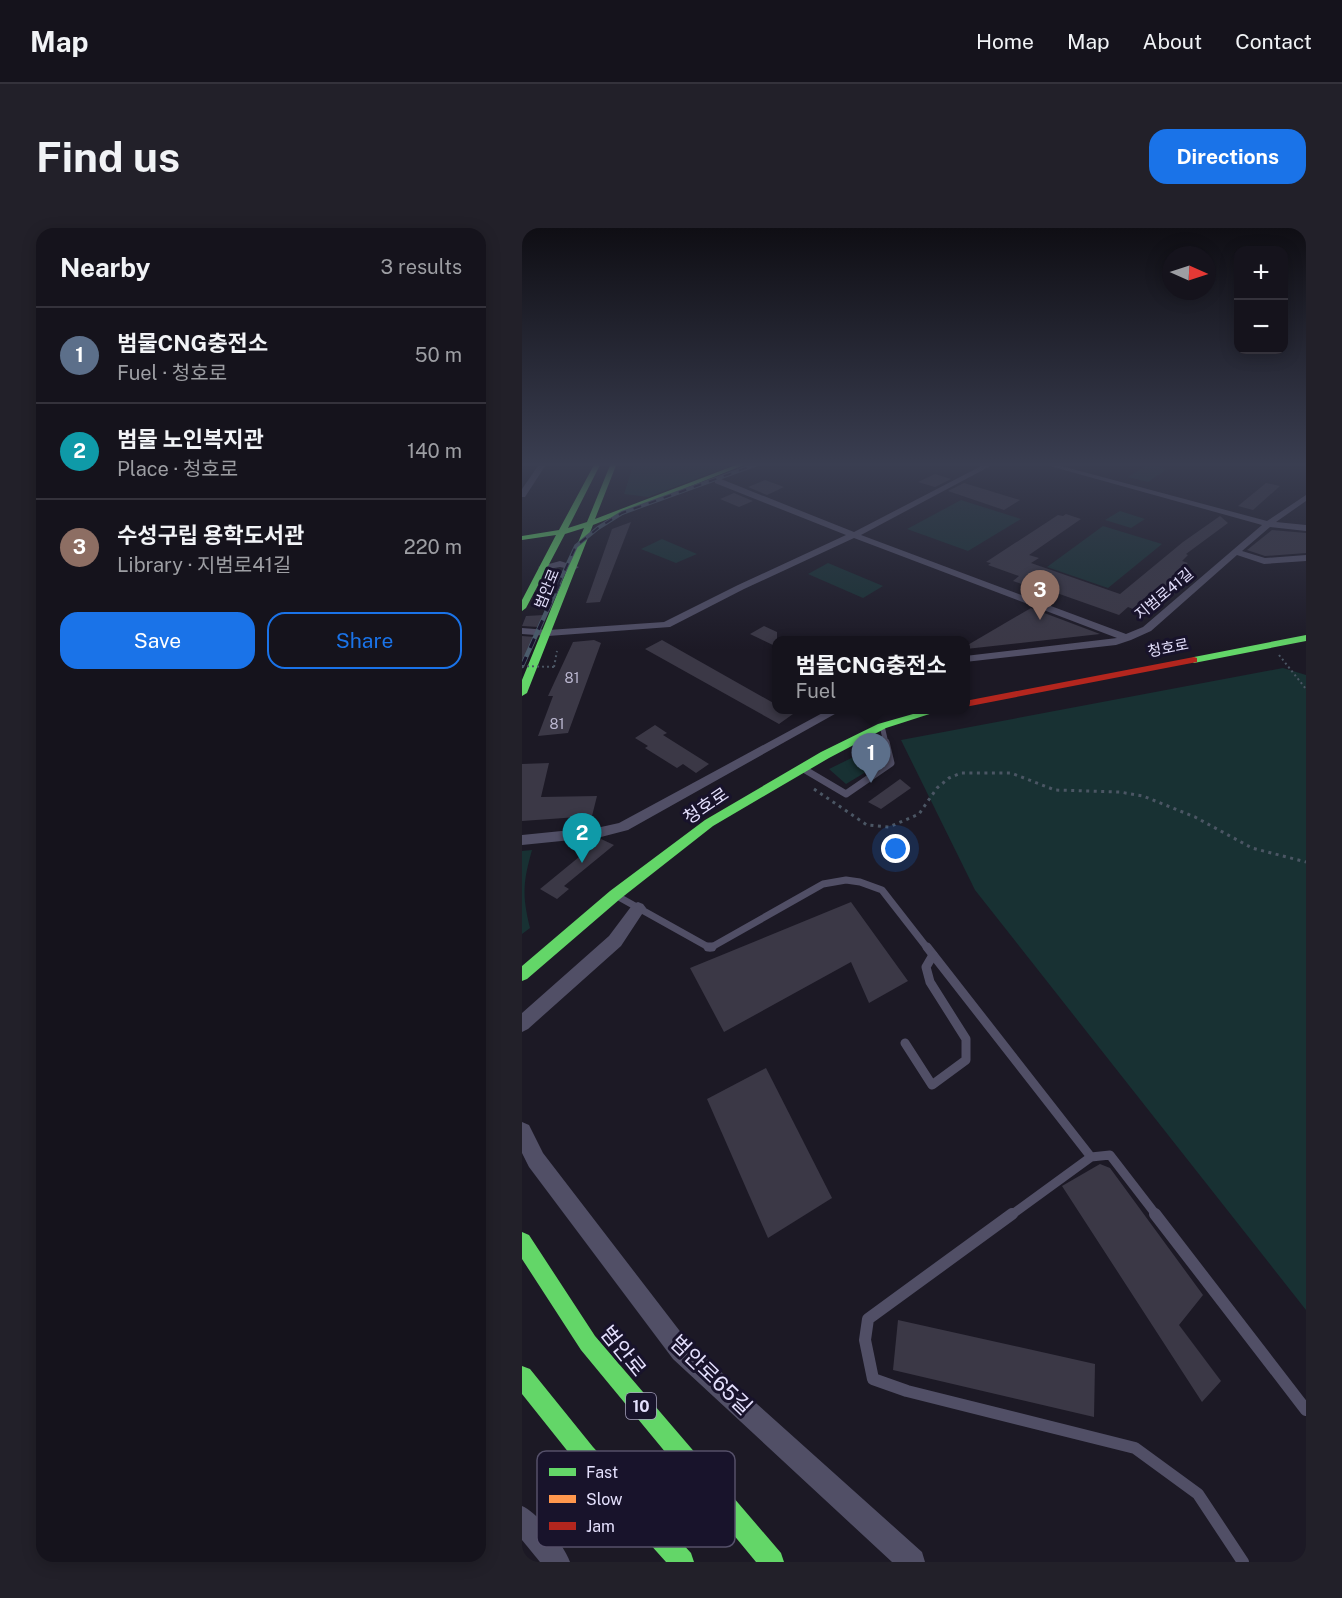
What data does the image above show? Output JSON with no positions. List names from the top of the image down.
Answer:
{
  "streets": {
    "main road": ["범안로", "청호로", "10"],
    "street": ["지범로41길", "범안로65길"]
  },
  "house_numbers": ["81", "81"],
  "legend": ["Fast", "Slow", "Jam"],
  "north": "right",
  "page": {
    "header": "Map",
    "nav": [
      "Home",
      "Map",
      "About",
      "Contact"
    ],
    "buttons": [
      "Directions",
      ["Save", "Share"]
    ],
    "title": "Find us",
    "heading": ["Nearby", "3 results"],
    "map_buttons": ["+", "−"],
    "list": [
      {
        "mark": "1",
        "name": "범물CNG충전소",
        "note": "Fuel · 청호로",
        "value": "50 m"
      },
      {
        "mark": "2",
        "name": "범물 노인복지관",
        "note": "Place · 청호로",
        "value": "140 m"
      },
      {
        "mark": "3",
        "name": "수성구립 용학도서관",
        "note": "Library · 지범로41길",
        "value": "220 m"
      }
    ],
    "pins": ["3", "1", "2"],
    "popup": ["범물CNG충전소", "Fuel"]
  }
}
